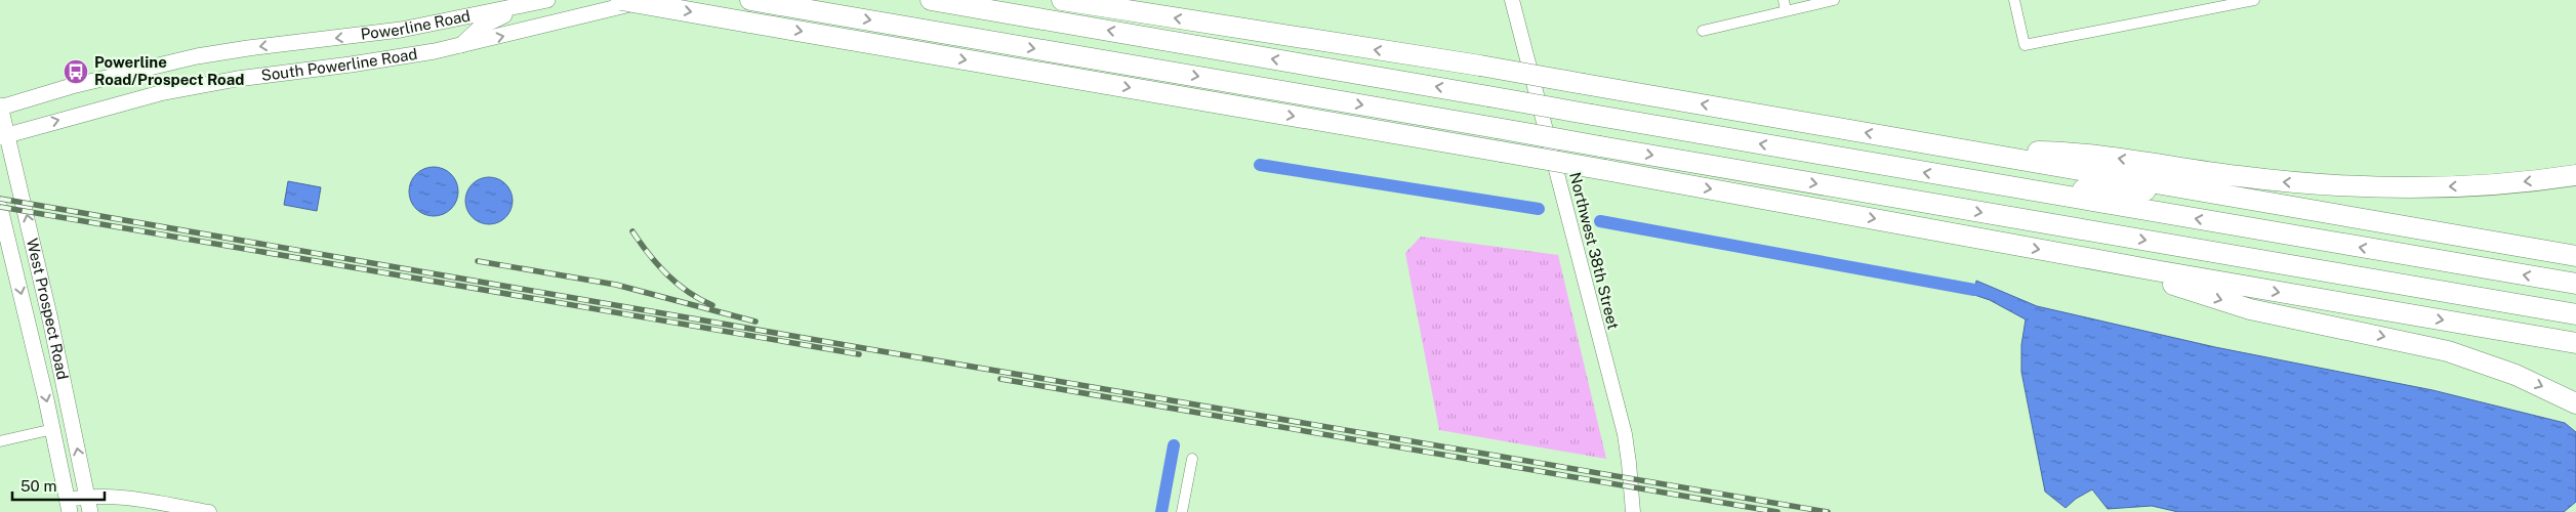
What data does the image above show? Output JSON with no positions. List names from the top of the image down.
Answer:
{
  "streets": {
    "main road": ["Powerline Road", "South Powerline Road", "West Prospect Road"],
    "street": ["Northwest 38th Street"]
  },
  "crossings": [
    ["Powerline Road", "South Powerline Road"],
    ["South Powerline Road", "West Prospect Road"]
  ],
  "places": {
    "bus stop": ["Powerline Road/Prospect Road"]
  },
  "scale_bar": "50 m"
}
